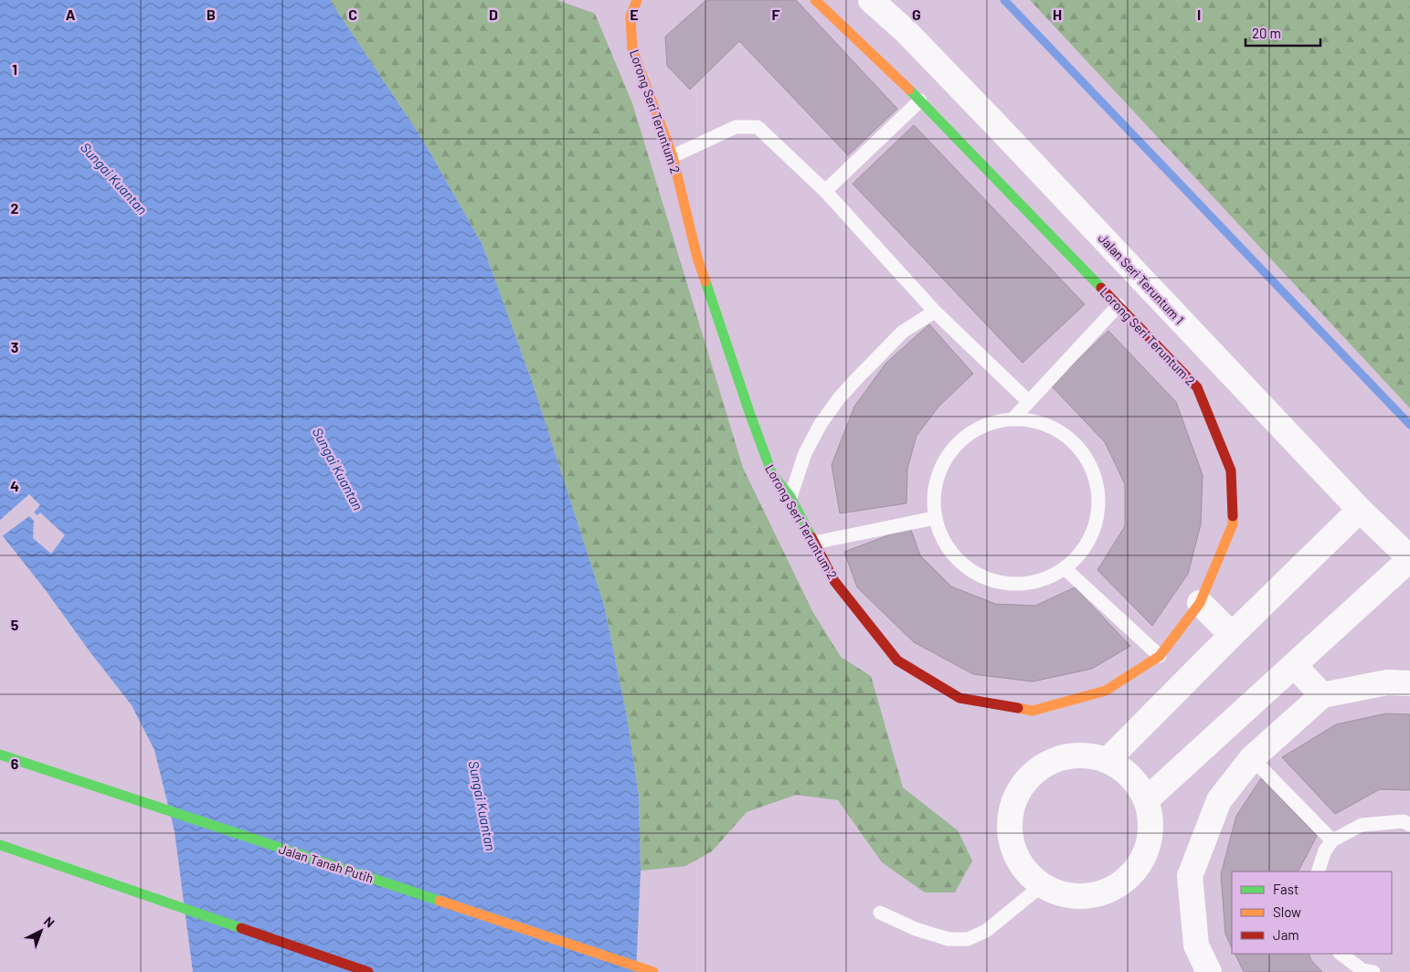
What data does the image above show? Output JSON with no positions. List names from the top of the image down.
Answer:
{
  "streets": {
    "main road": ["Lorong Seri Teruntum 2", "Jalan Tanah Putih"],
    "street": ["Jalan Seri Teruntum 1"]
  },
  "water": ["Sungai Kuantan"],
  "legend": ["Fast", "Slow", "Jam"],
  "scale_bar": "20 m",
  "north": "top right",
  "grid": {
    "columns": [
      "A",
      "B",
      "C",
      "D",
      "E",
      "F",
      "G",
      "H",
      "I"
    ],
    "rows": [
      "1",
      "2",
      "3",
      "4",
      "5",
      "6"
    ]
  }
}
